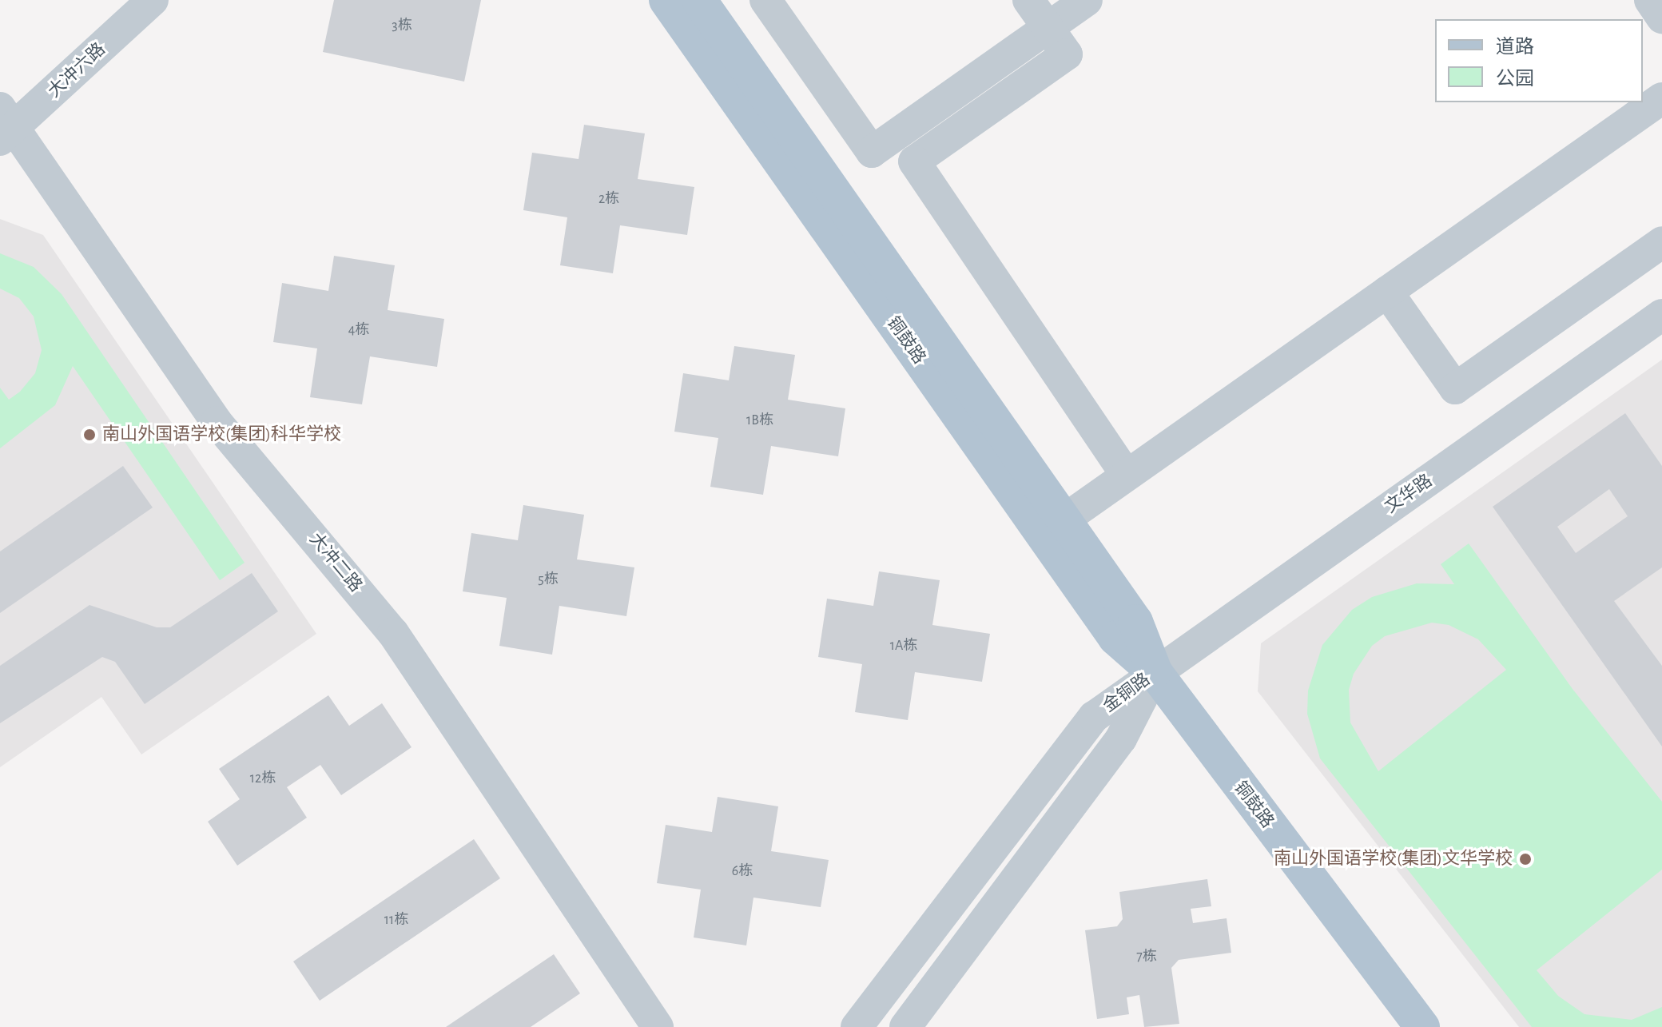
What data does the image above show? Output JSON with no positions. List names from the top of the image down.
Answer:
{
  "streets": {
    "main road": ["铜鼓路"],
    "street": [
      "大冲六路",
      "文华路",
      "大冲二路",
      "金铜路"
    ]
  },
  "crossings": [
    ["大冲六路", "大冲二路"],
    ["铜鼓路", "文华路"],
    ["铜鼓路", "金铜路"],
    ["文华路", "金铜路"]
  ],
  "places": ["南山外国语学校(集团)科华学校", "南山外国语学校(集团)文华学校"],
  "house_numbers": [
    "3栋",
    "2栋",
    "4栋",
    "1B栋",
    "5栋",
    "1A栋",
    "12栋",
    "6栋",
    "11栋",
    "7栋"
  ],
  "legend": ["道路", "公园"]
}
